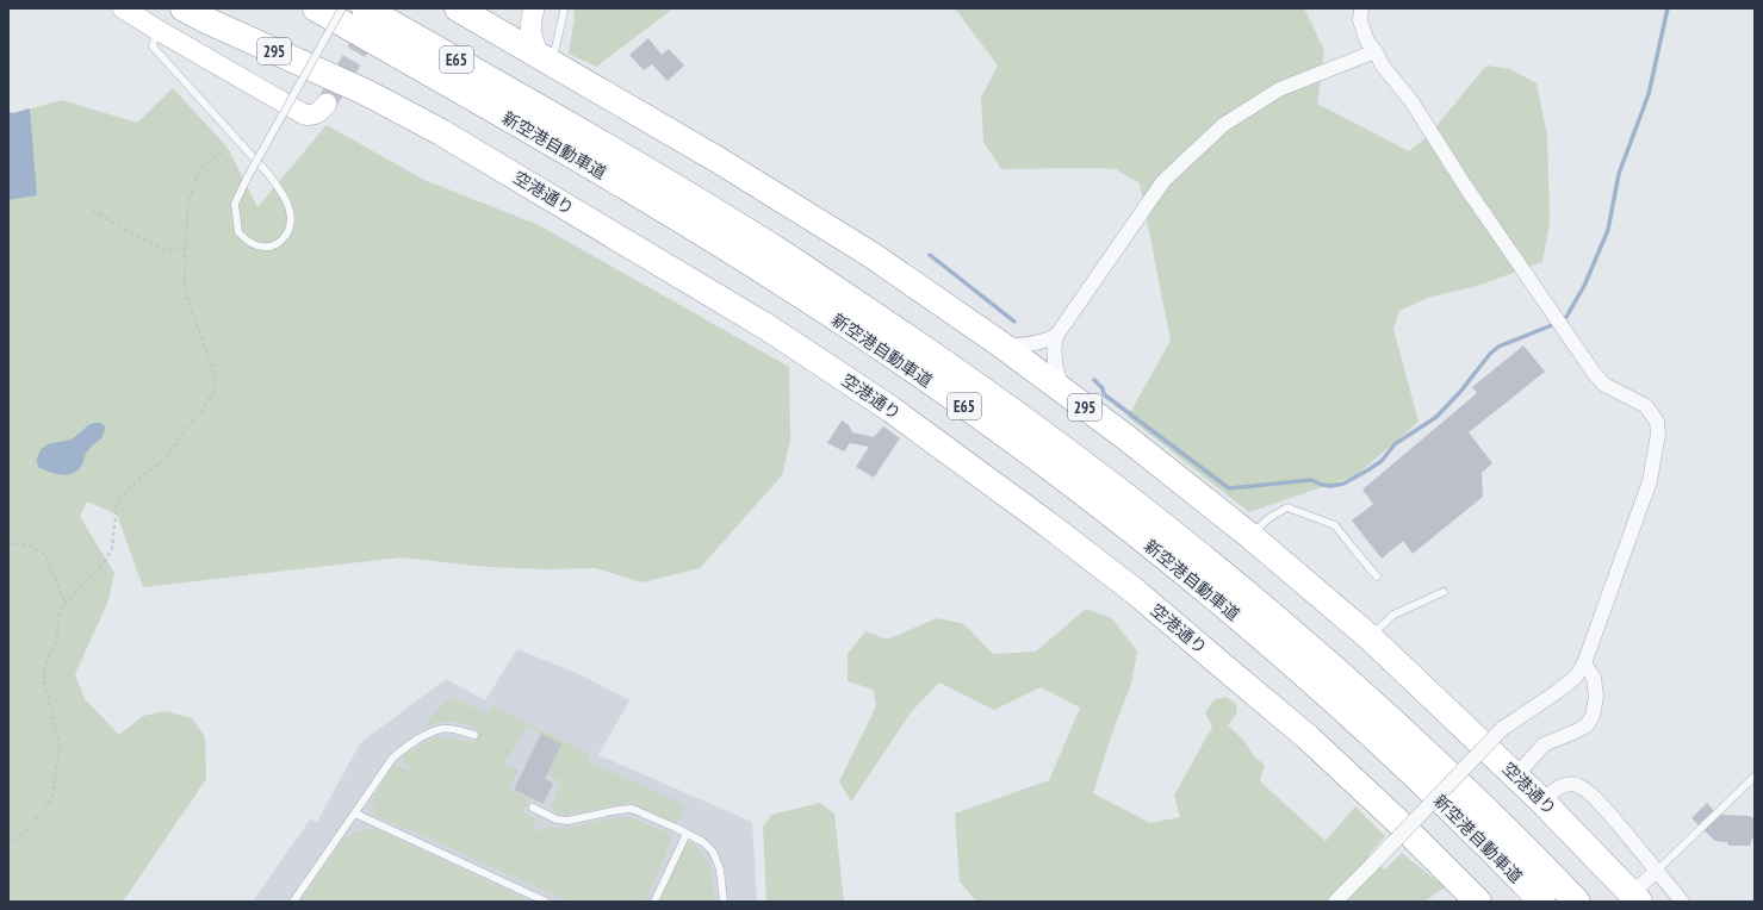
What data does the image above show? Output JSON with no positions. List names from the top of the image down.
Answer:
{
  "streets": {
    "highway": [
      "295",
      "E65",
      "新空港自動車道",
      "空港通り"
    ]
  }
}
